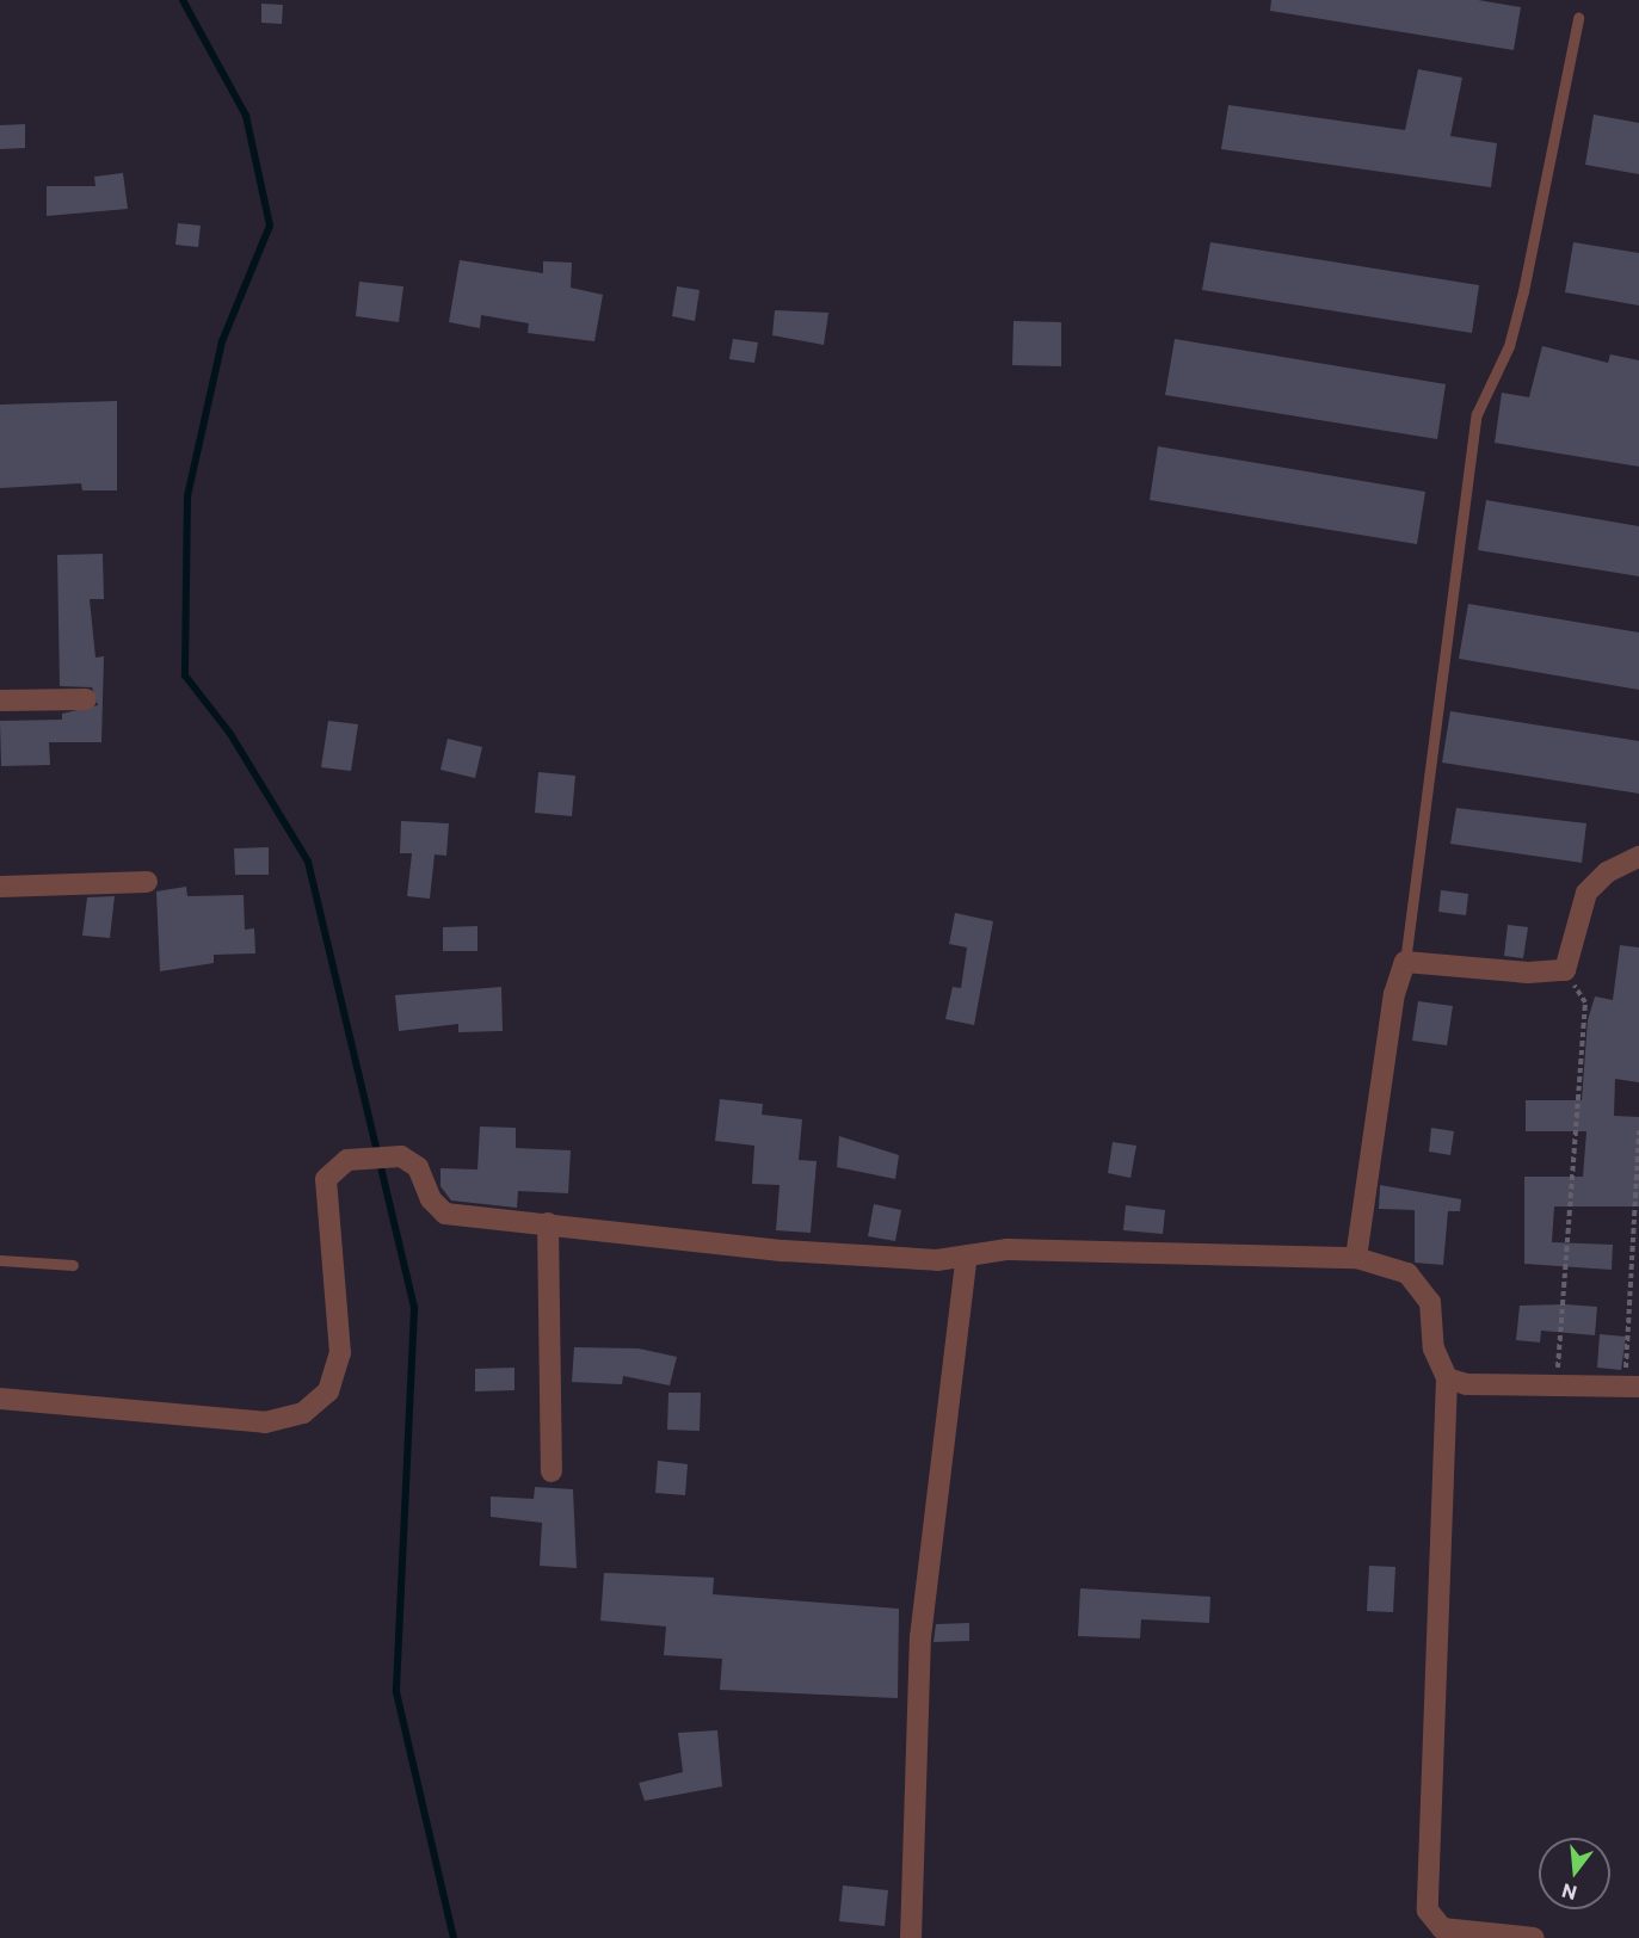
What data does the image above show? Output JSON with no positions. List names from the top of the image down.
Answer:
{
  "north": "bottom"
}
